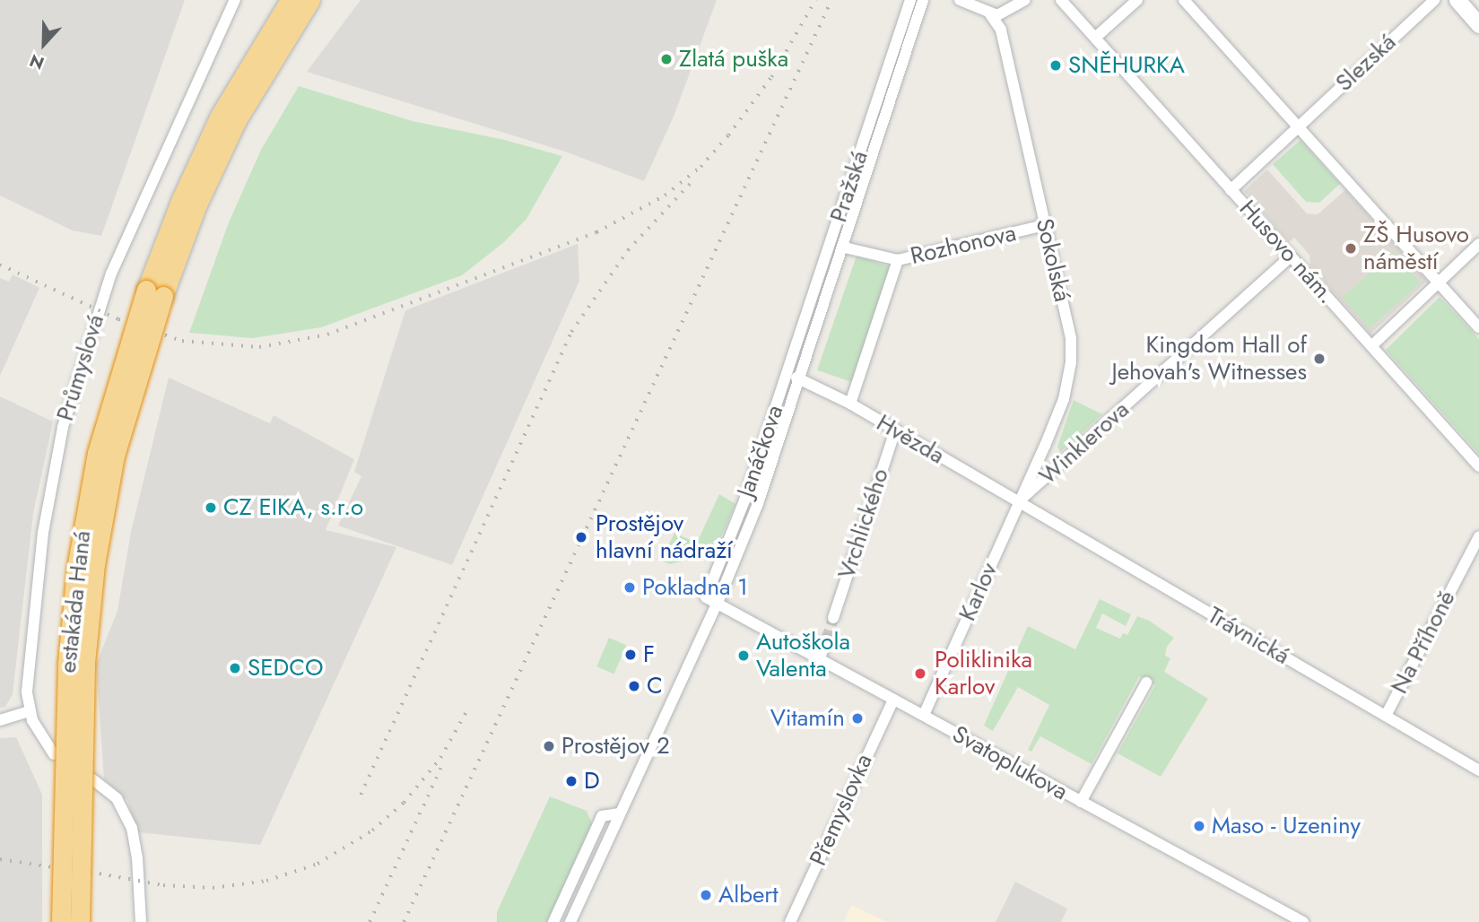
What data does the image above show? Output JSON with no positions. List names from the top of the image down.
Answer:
{
  "streets": {
    "highway": ["estakáda Haná"],
    "street": [
      "Slezská",
      "Pražská",
      "Rozhonova",
      "Husovo nám.",
      "Sokolská",
      "Průmyslová",
      "Hvězda",
      "Winklerova",
      "Janáčkova",
      "Vrchlického",
      "Karlov",
      "Trávnická",
      "Na Příhoně",
      "Svatoplukova",
      "Přemyslovka"
    ]
  },
  "crossings": [
    ["Slezská", "Husovo nám."],
    ["Pražská", "Rozhonova"],
    ["Pražská", "Hvězda"],
    ["Pražská", "Janáčkova"],
    ["Rozhonova", "Sokolská"],
    ["Rozhonova", "Janáčkova"],
    ["Husovo nám.", "Winklerova"],
    ["Sokolská", "Hvězda"],
    ["Sokolská", "Winklerova"],
    ["Sokolská", "Karlov"],
    ["Sokolská", "Trávnická"],
    ["Hvězda", "Winklerova"],
    ["Hvězda", "Janáčkova"],
    ["Hvězda", "Vrchlického"],
    ["Hvězda", "Karlov"],
    ["Hvězda", "Trávnická"],
    ["Winklerova", "Karlov"],
    ["Winklerova", "Trávnická"],
    ["Janáčkova", "Svatoplukova"],
    ["Karlov", "Trávnická"],
    ["Karlov", "Svatoplukova"],
    ["Trávnická", "Na Příhoně"],
    ["Svatoplukova", "Přemyslovka"]
  ],
  "places": [
    "Zlatá puška",
    "SNĚHURKA",
    "ZŠ Husovo náměstí",
    "Kingdom Hall of Jehovah's Witnesses",
    "CZ EIKA, s.r.o",
    "Prostějov hlavní nádraží",
    "Pokladna 1",
    "F",
    "Autoškola Valenta",
    "SEDCO",
    "Poliklinika Karlov",
    "C",
    "Vitamín",
    "Prostějov 2",
    "D",
    "Maso - Uzeniny",
    "Albert"
  ],
  "north": "bottom"
}
